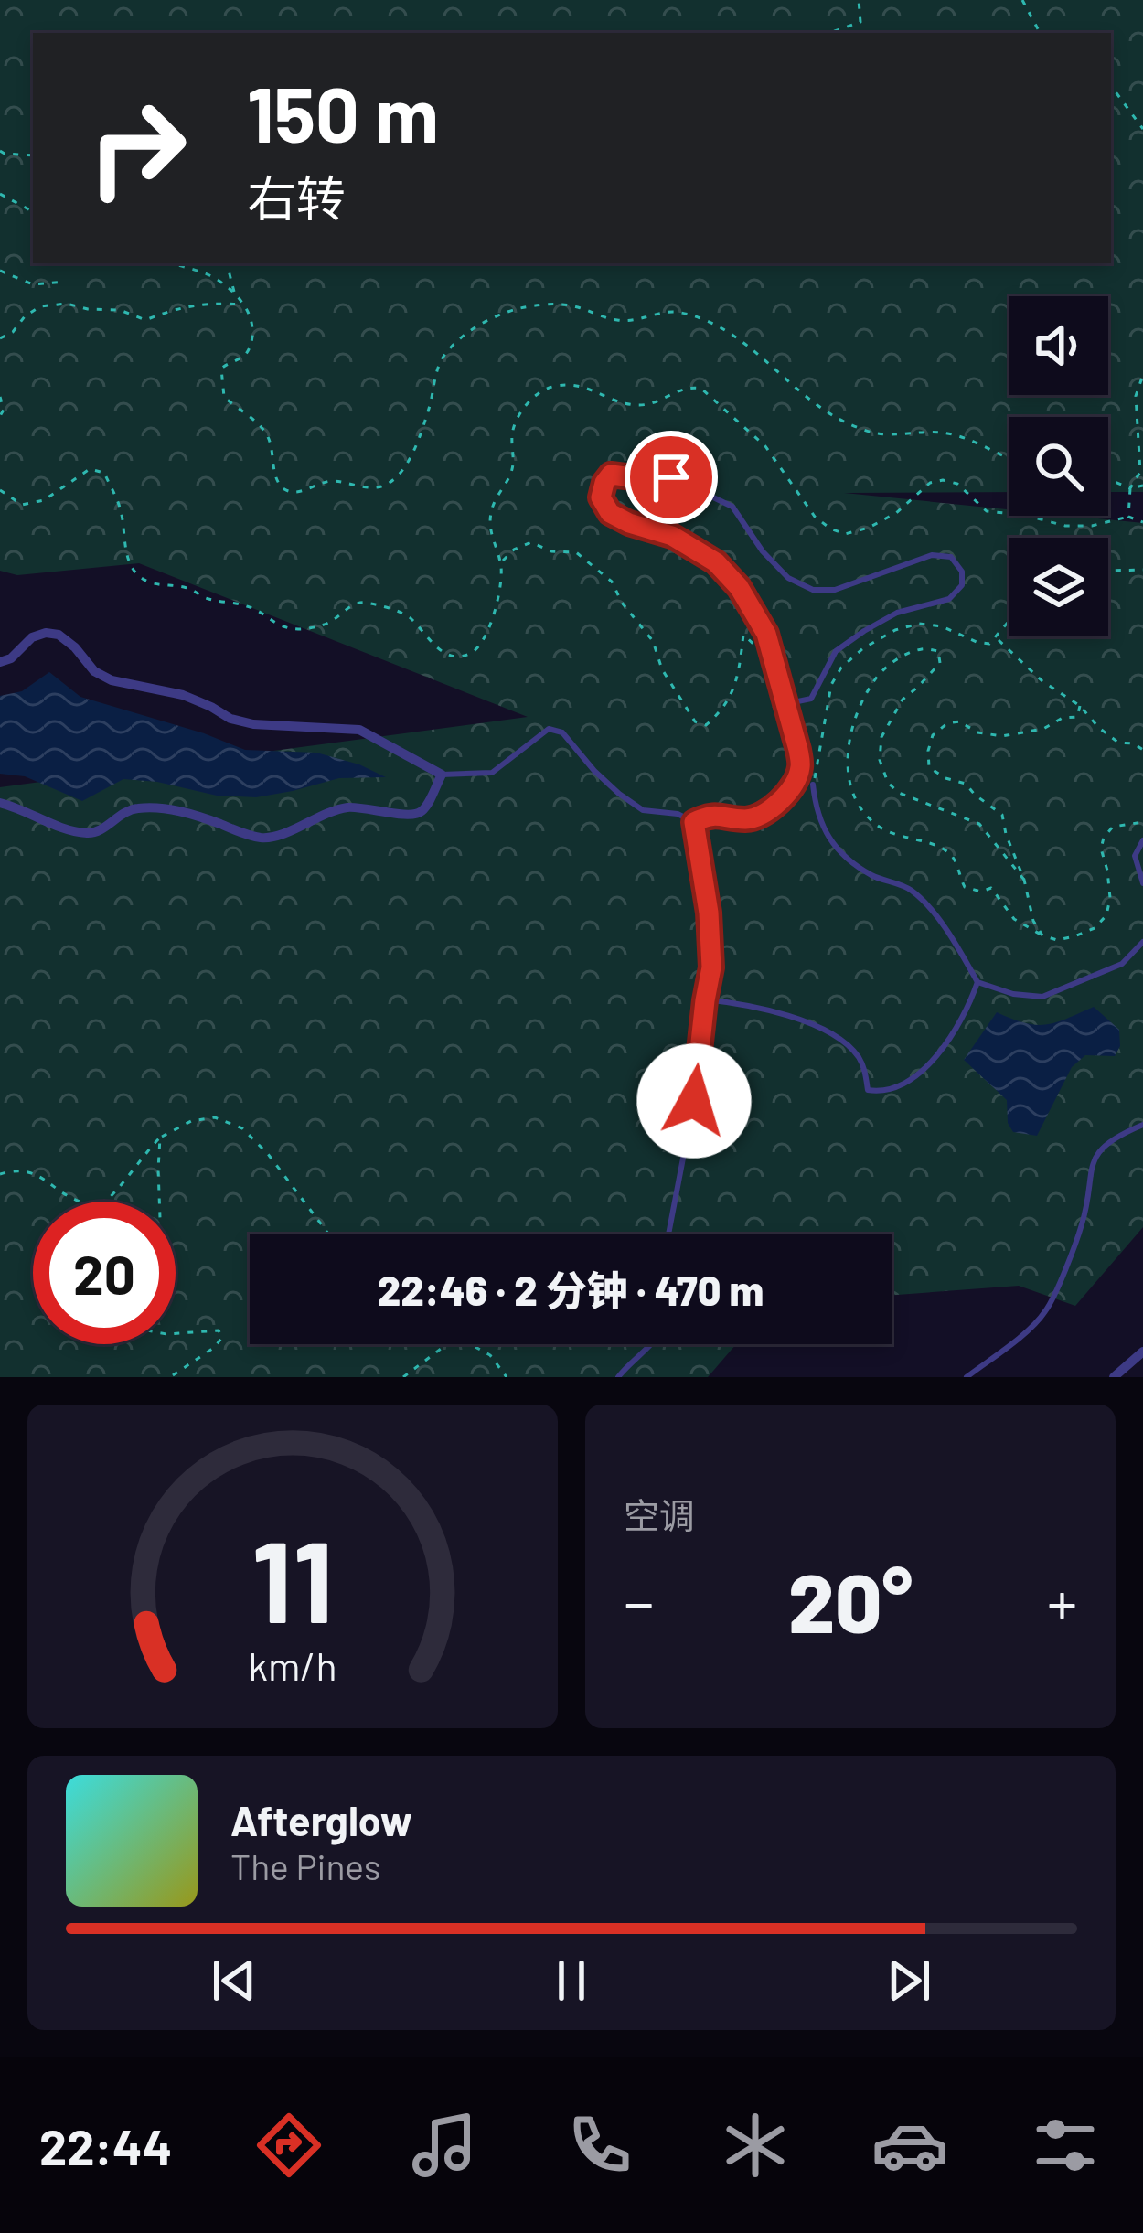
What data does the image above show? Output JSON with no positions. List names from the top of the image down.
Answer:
{
  "page": {
    "turn": ["150 m", "右转"],
    "limit": "20",
    "trip": "22:46 · 2 分钟 · 470 m",
    "tile": "空调",
    "heat": ["−", "20°", "+"],
    "song": ["Afterglow", "The Pines"],
    "tabs": "22:44",
    "gauge": ["11", "km/h"]
  }
}
